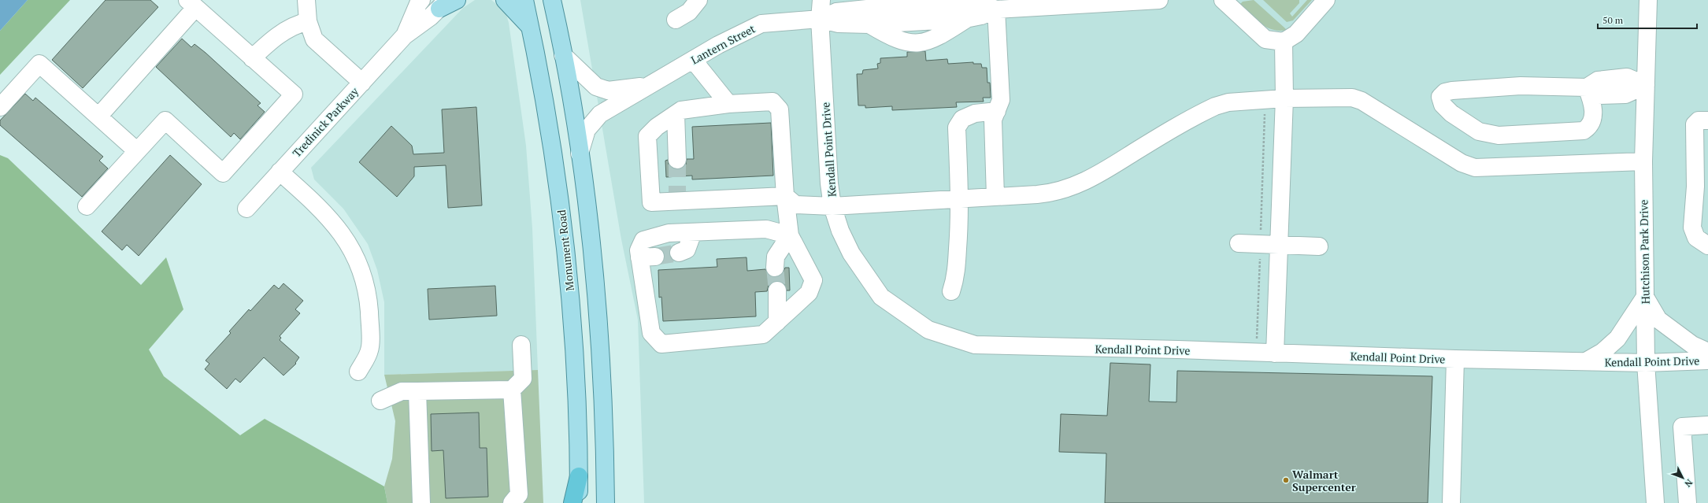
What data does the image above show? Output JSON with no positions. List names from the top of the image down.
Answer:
{
  "streets": {
    "main road": ["Monument Road"],
    "street": [
      "Lantern Street",
      "Tredinick Parkway",
      "Kendall Point Drive",
      "Hutchison Park Drive"
    ]
  },
  "crossings": [
    ["Lantern Street", "Kendall Point Drive"],
    ["Kendall Point Drive", "Hutchison Park Drive"]
  ],
  "places": ["Walmart Supercenter"],
  "scale_bar": "50 m",
  "north": "bottom right"
}
